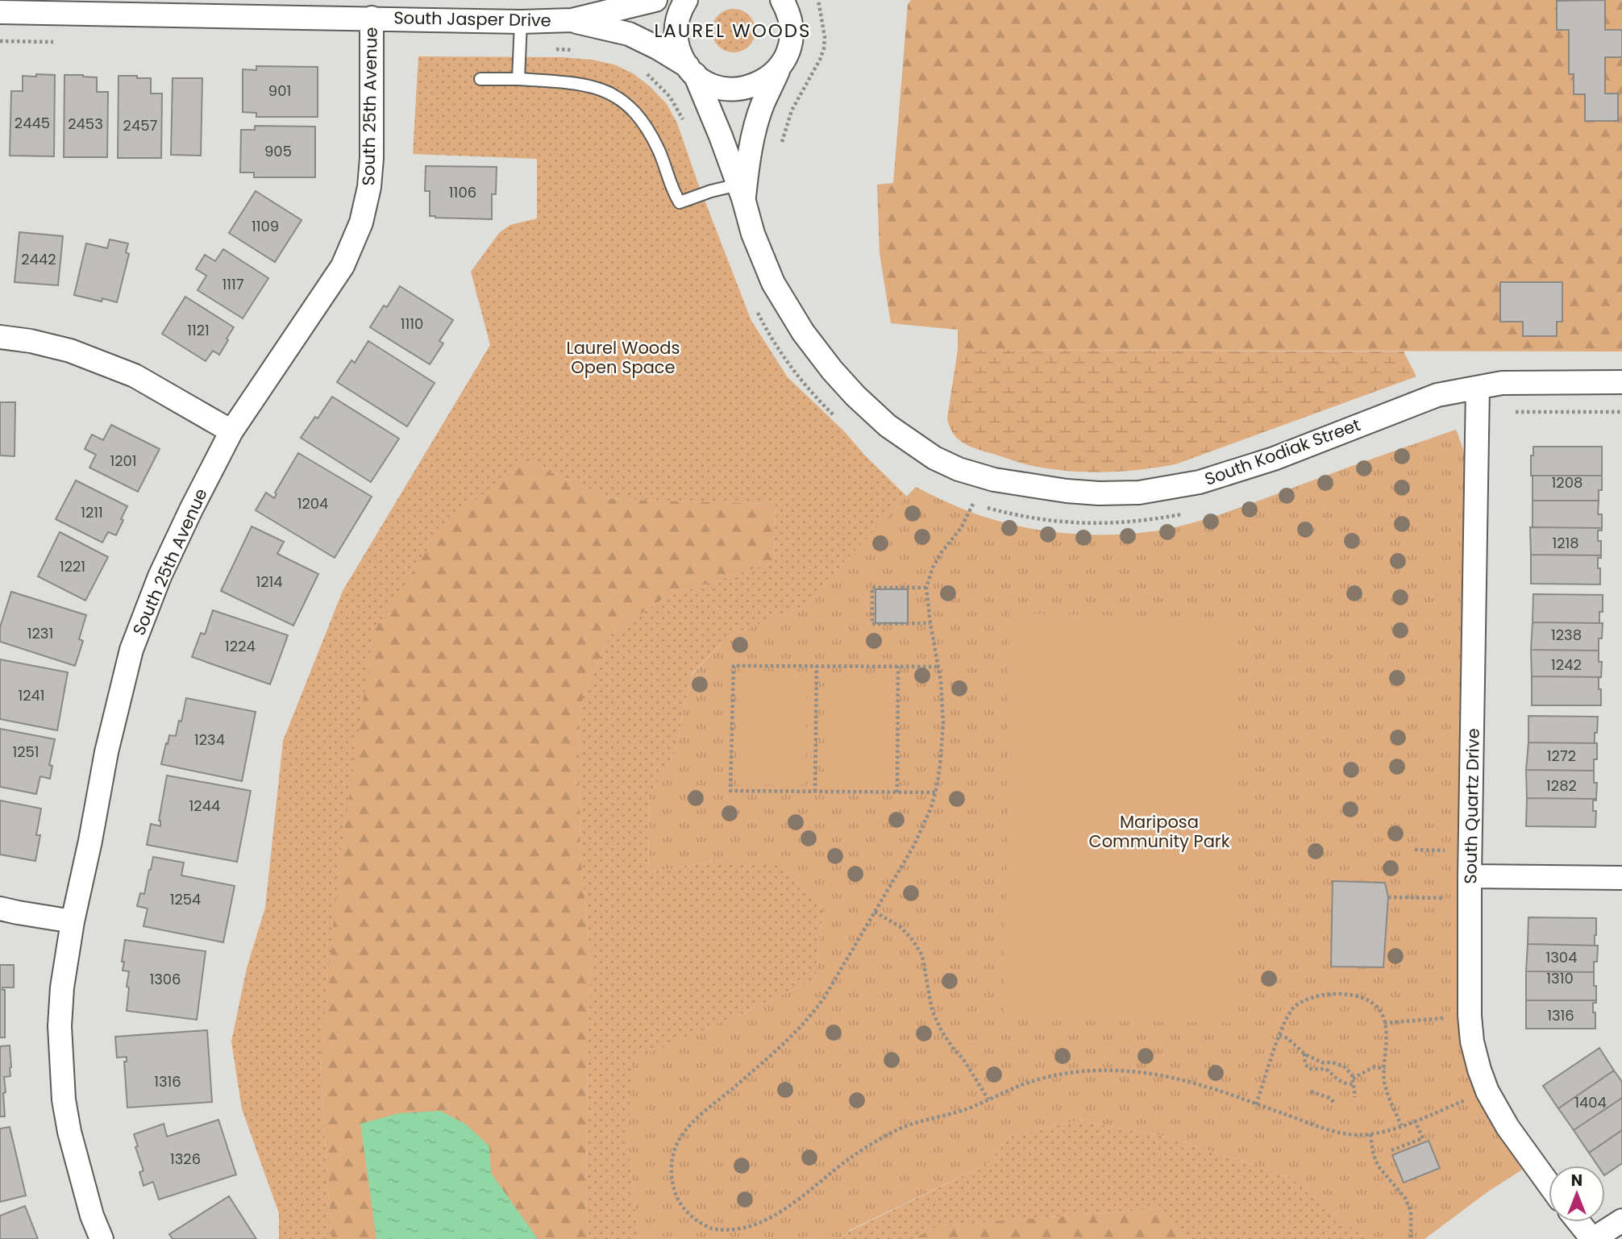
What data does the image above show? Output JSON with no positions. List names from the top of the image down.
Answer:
{
  "streets": {
    "street": [
      "South Jasper Drive",
      "South 25th Avenue",
      "South Kodiak Street",
      "South Quartz Drive"
    ]
  },
  "crossings": [
    ["South Jasper Drive", "South 25th Avenue"],
    ["South Jasper Drive", "South Kodiak Street"],
    ["South Kodiak Street", "South Quartz Drive"]
  ],
  "districts": ["LAUREL WOODS"],
  "parks": ["Laurel Woods Open Space", "Mariposa Community Park"],
  "house_numbers": [
    "901",
    "2445",
    "2453",
    "2457",
    "905",
    "1106",
    "1109",
    "2442",
    "1117",
    "1110",
    "1121",
    "1201",
    "1208",
    "1204",
    "1211",
    "1218",
    "1221",
    "1214",
    "1231",
    "1238",
    "1224",
    "1242",
    "1241",
    "1234",
    "1251",
    "1272",
    "1282",
    "1244",
    "1254",
    "1304",
    "1310",
    "1306",
    "1316",
    "1316",
    "1404",
    "1326"
  ],
  "north": "top"
}
